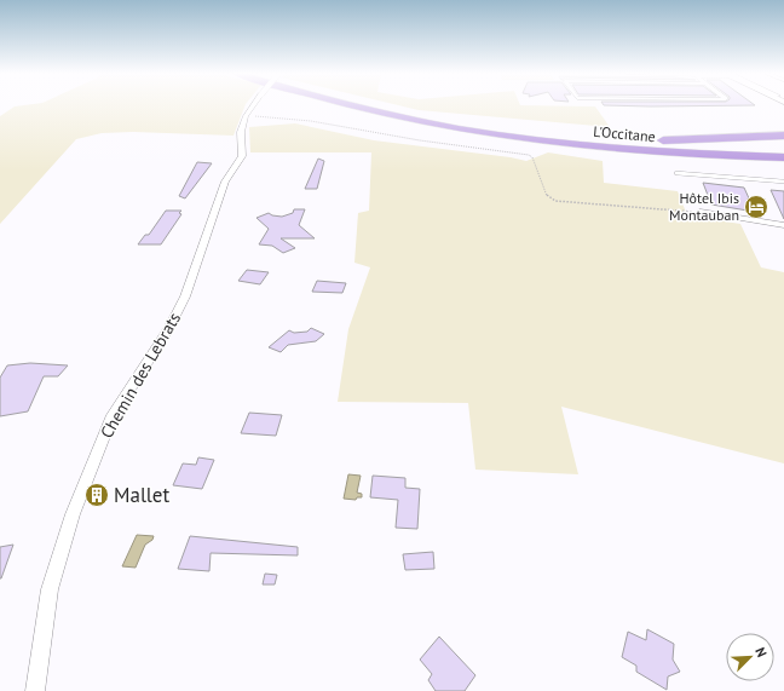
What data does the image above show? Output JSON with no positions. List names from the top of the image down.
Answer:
{
  "streets": {
    "highway": ["L'Occitane"],
    "street": ["Chemin des Lebrats"]
  },
  "places": {
    "hotel": ["Hôtel Ibis Montauban"],
    "building": ["Mallet"]
  },
  "north": "top right"
}
